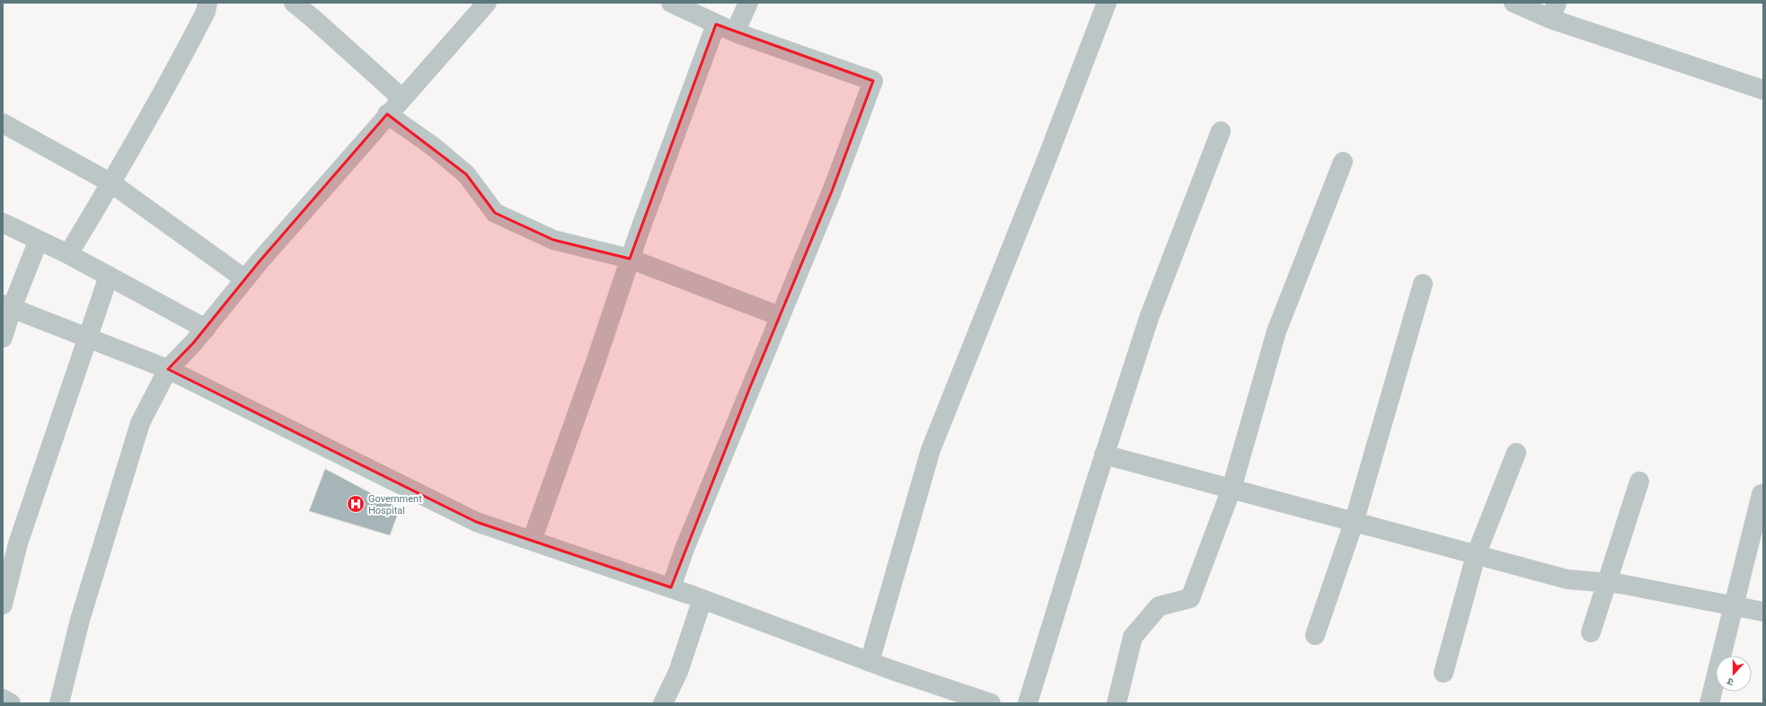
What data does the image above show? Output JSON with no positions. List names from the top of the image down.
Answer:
{
  "places": {
    "hospital": ["Government Hospital"]
  },
  "north": "bottom"
}
